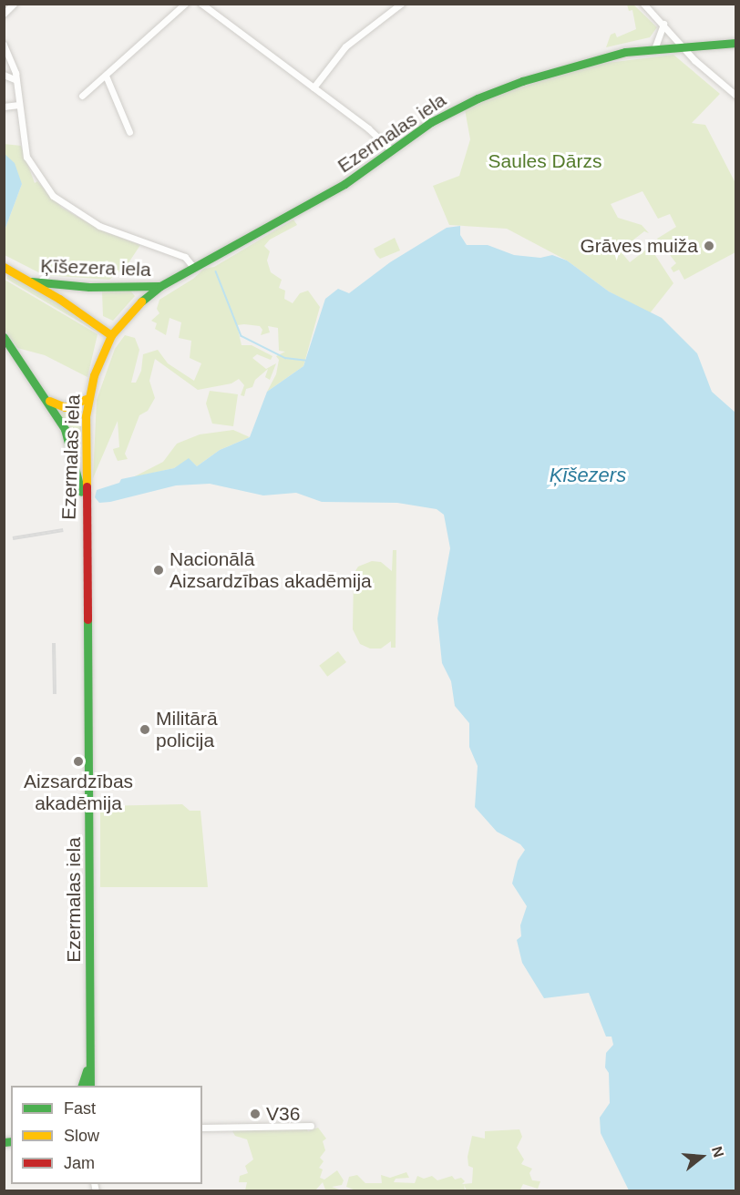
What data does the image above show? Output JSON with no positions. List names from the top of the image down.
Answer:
{
  "streets": {
    "street": ["Ezermalas iela", "Ķīšezera iela"]
  },
  "crossings": [
    ["Ezermalas iela", "Ķīšezera iela"]
  ],
  "water": ["Ķīšezers"],
  "parks": ["Saules Dārzs"],
  "places": [
    "Grāves muiža",
    "Nacionālā Aizsardzības akadēmija",
    "Militārā policija",
    "Aizsardzības akadēmija",
    "V36"
  ],
  "legend": ["Fast", "Slow", "Jam"],
  "north": "right"
}
